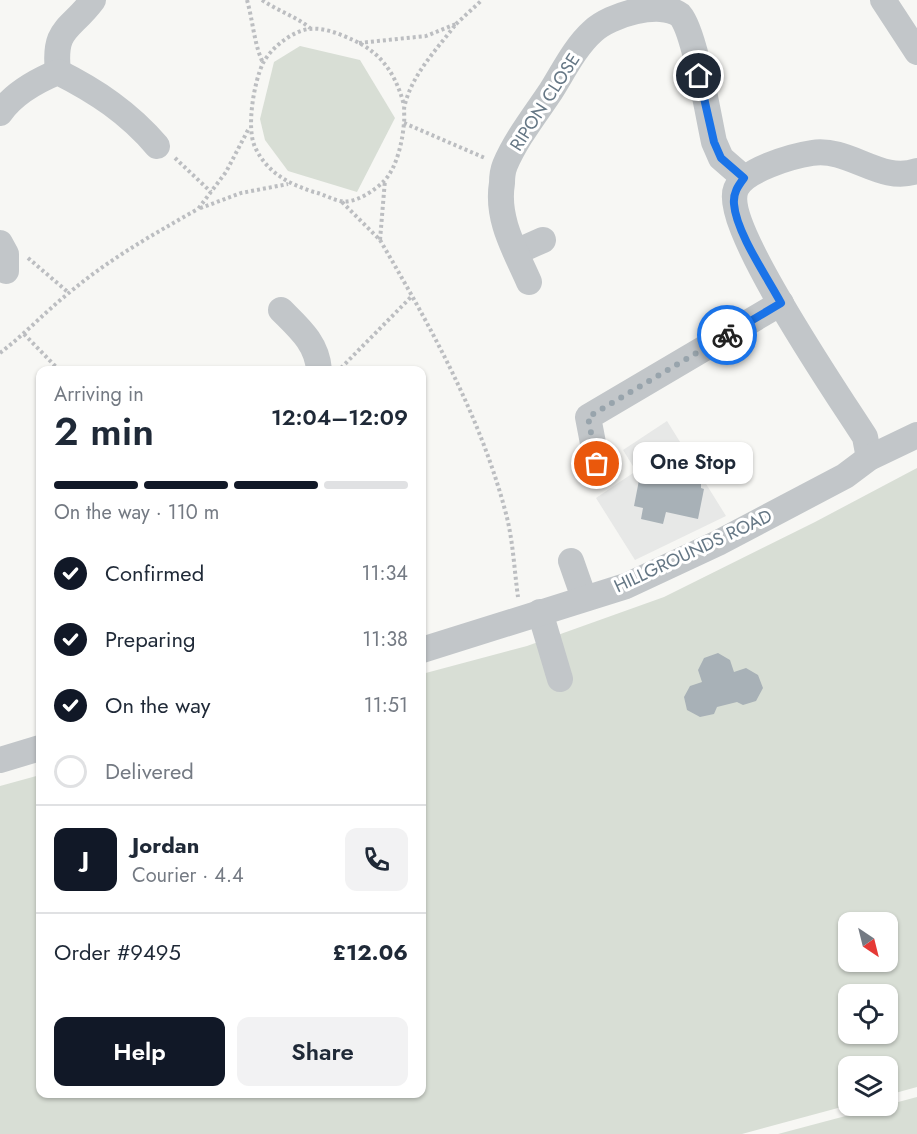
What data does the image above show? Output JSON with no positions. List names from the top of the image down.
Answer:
{
  "streets": {
    "street": ["RIPON CLOSE", "HILLGROUNDS ROAD"]
  },
  "places": ["One Stop"],
  "north": "bottom right",
  "page": {
    "heading": ["2 min", "Arriving in", "12:04–12:09"],
    "panel": [
      "Jordan",
      "Courier · 4.4",
      "Order #9495",
      "£12.06"
    ],
    "bubble": "One Stop",
    "bar": "On the way · 110 m",
    "list": [
      ["Confirmed", "11:34"],
      ["Preparing", "11:38"],
      ["On the way", "11:51"],
      "Delivered"
    ],
    "round": "J",
    "buttons": ["Help", "Share"]
  }
}
